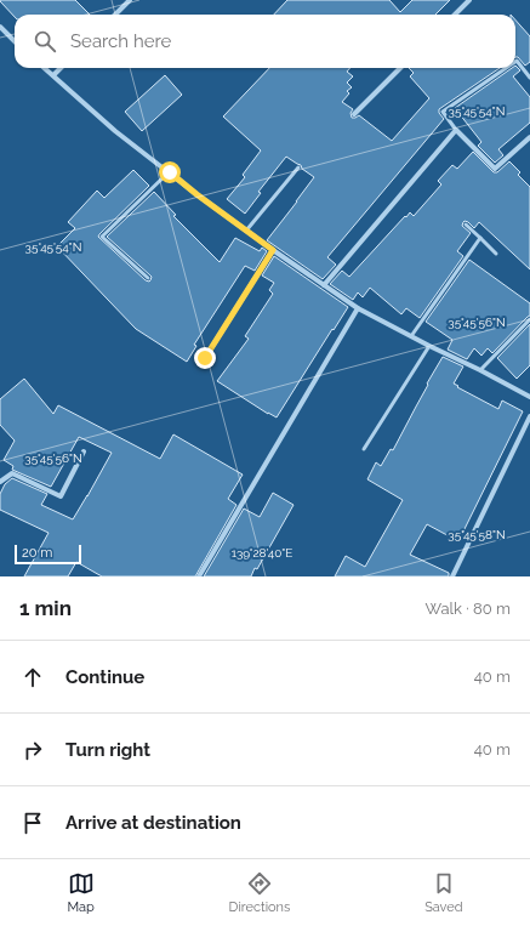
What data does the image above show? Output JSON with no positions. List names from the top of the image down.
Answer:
{
  "scale_bar": "20 m",
  "page": {
    "search": "Search here",
    "scale": "20 m",
    "heading": ["1 min", "Walk · 80 m"],
    "list": [
      ["Continue", "40 m"],
      ["Turn right", "40 m"],
      "Arrive at destination"
    ],
    "nav": ["Map", "Directions", "Saved"]
  },
  "coordinates": [
    "35°45'54\"N",
    "35°45'56\"N",
    "35°45'58\"N",
    "139°28'40\"E"
  ]
}
